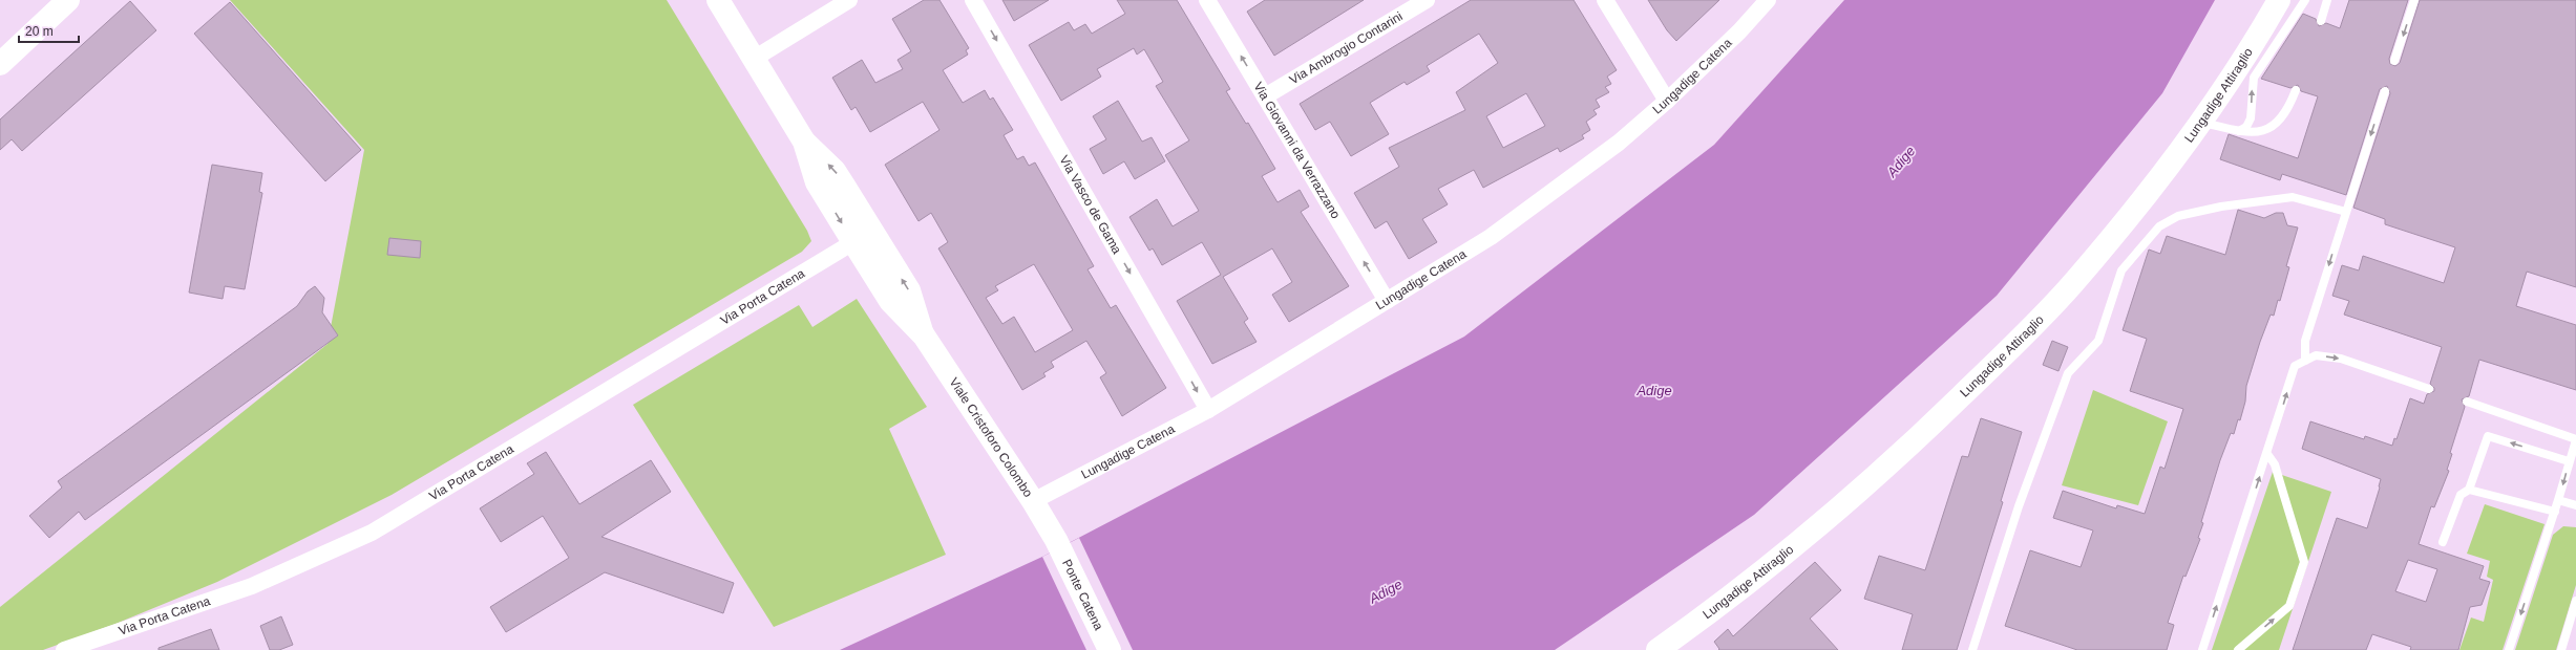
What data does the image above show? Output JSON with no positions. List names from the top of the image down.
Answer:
{
  "streets": {
    "street": [
      "Via Ambrogio Contarini",
      "Lungadige Catena",
      "Lungadige Attiraglio",
      "Via Giovanni da Verrazzano",
      "Via Vasco de Gama",
      "Via Porta Catena",
      "Viale Cristoforo Colombo",
      "Ponte Catena"
    ]
  },
  "crossings": [
    ["Via Ambrogio Contarini", "Via Giovanni da Verrazzano"],
    ["Lungadige Catena", "Via Giovanni da Verrazzano"],
    ["Lungadige Catena", "Via Vasco de Gama"],
    ["Lungadige Catena", "Viale Cristoforo Colombo"],
    ["Via Porta Catena", "Viale Cristoforo Colombo"],
    ["Viale Cristoforo Colombo", "Ponte Catena"]
  ],
  "one_way": ["Via Giovanni da Verrazzano", "Via Vasco de Gama"],
  "water": ["Adige"],
  "scale_bar": "20 m"
}
